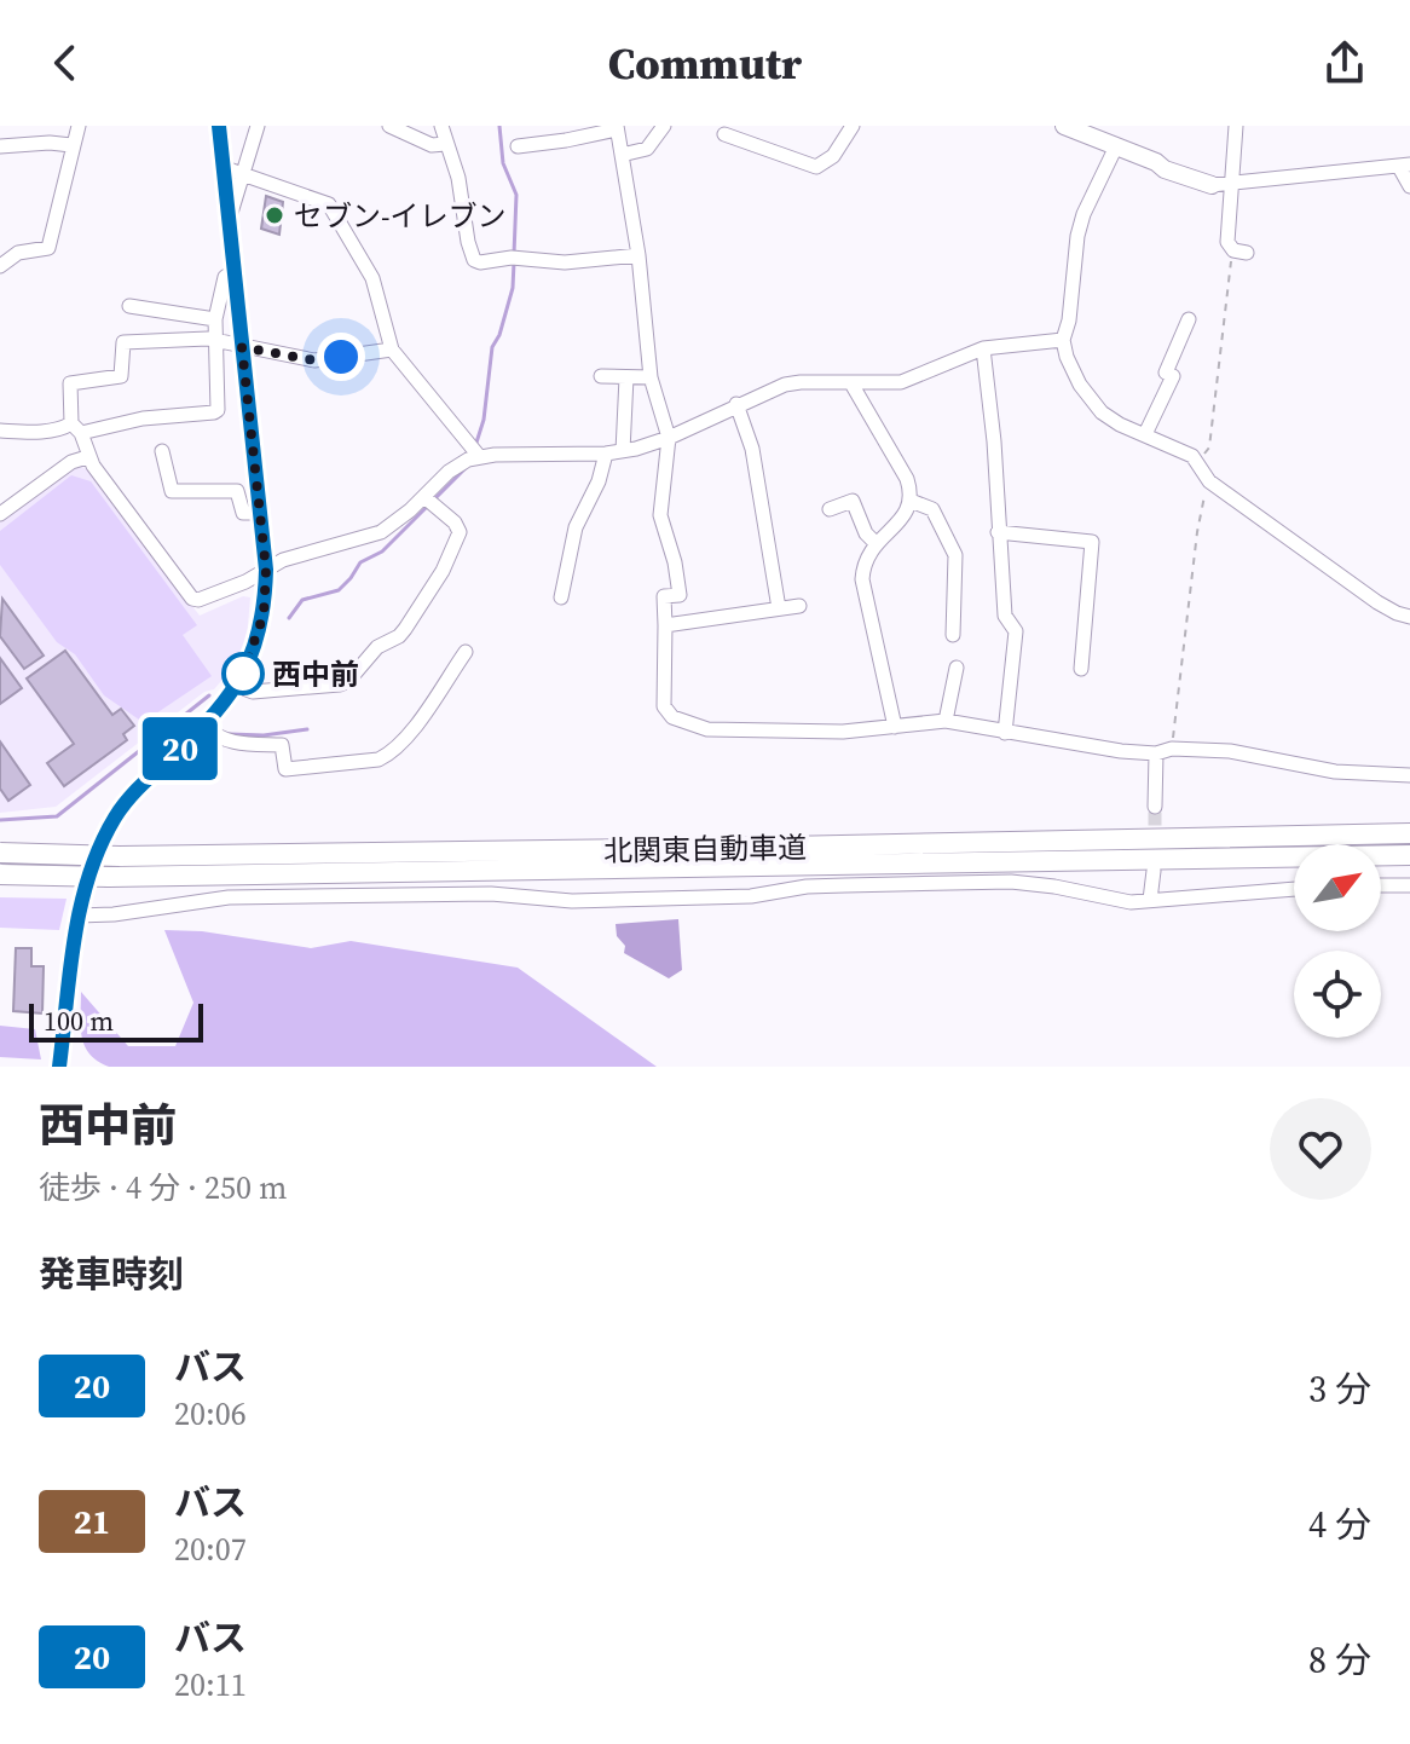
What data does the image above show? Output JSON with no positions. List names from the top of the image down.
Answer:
{
  "streets": {
    "highway": ["北関東自動車道"]
  },
  "places": ["セブン-イレブン", "西中前"],
  "lines": ["bus line 20"],
  "scale_bar": "100 m",
  "north": "top right",
  "page": {
    "header": "Commutr",
    "on_map": "20",
    "scale": "100 m",
    "heading": [
      ["西中前", "徒歩 · 4 分 · 250 m"],
      "発車時刻"
    ],
    "list": [
      {
        "mark": "20",
        "name": "バス",
        "note": "20:06",
        "value": "3 分"
      },
      {
        "mark": "21",
        "name": "バス",
        "note": "20:07",
        "value": "4 分"
      },
      {
        "mark": "20",
        "name": "バス",
        "note": "20:11",
        "value": "8 分"
      }
    ]
  }
}
